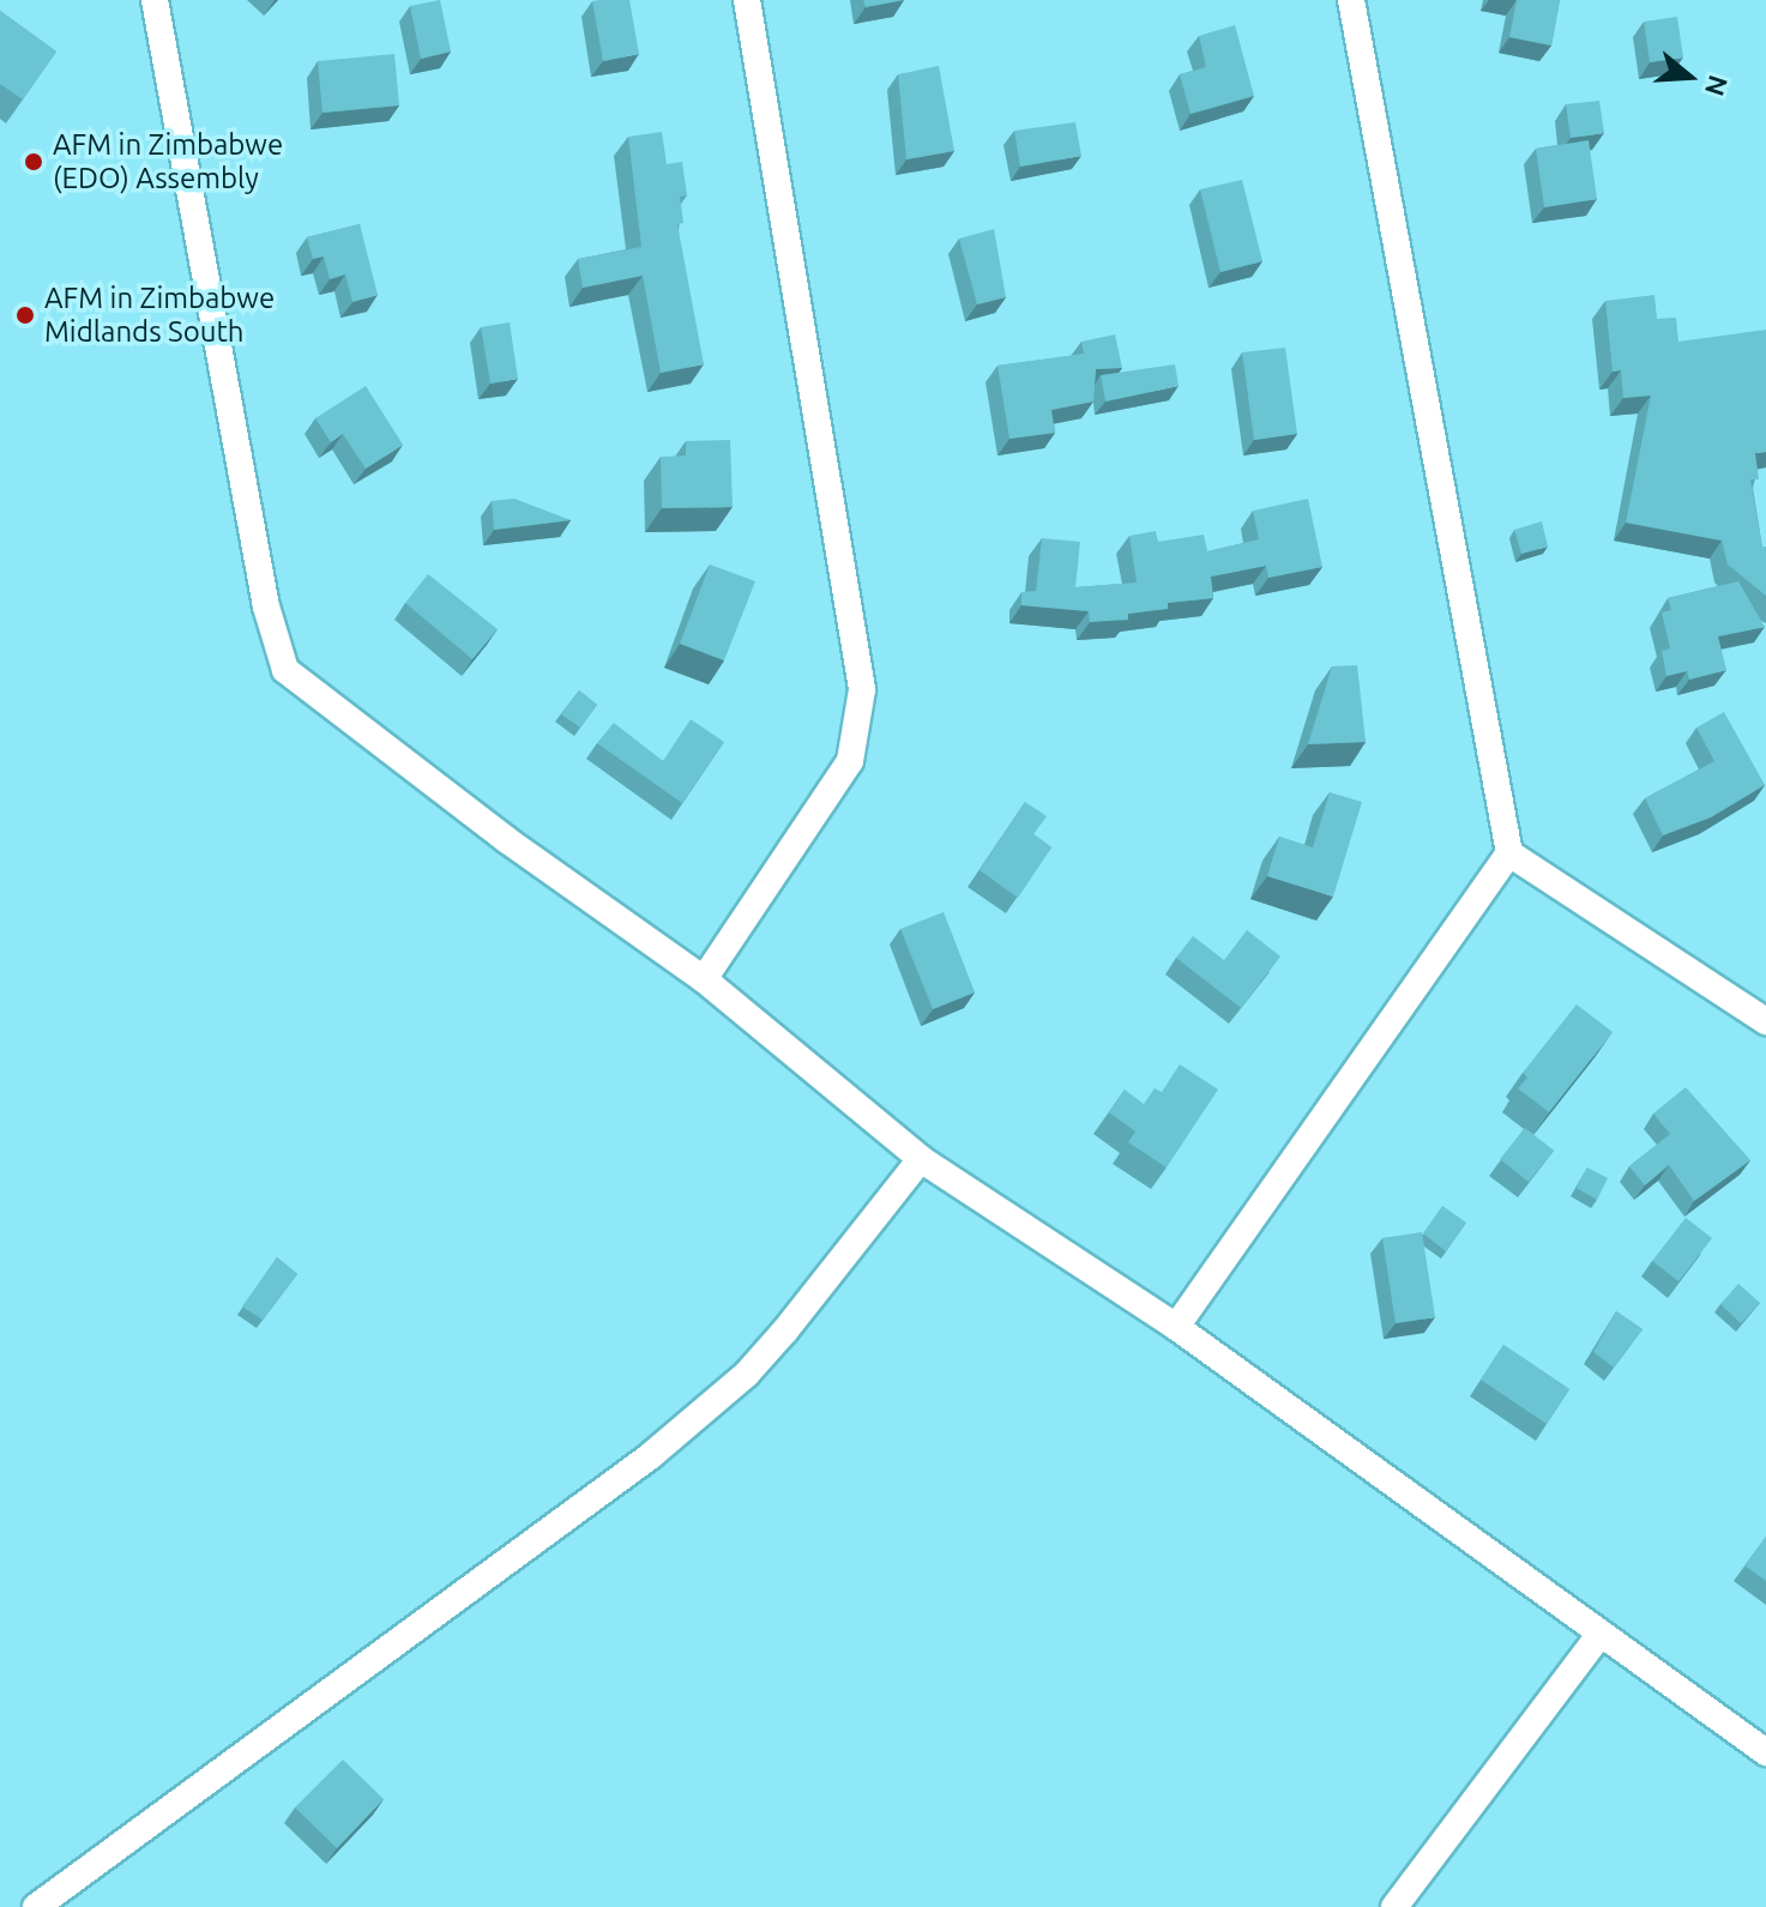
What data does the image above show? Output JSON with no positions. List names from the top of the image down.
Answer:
{
  "places": ["AFM in Zimbabwe (EDO) Assembly", "AFM in Zimbabwe Midlands South"],
  "north": "right"
}
